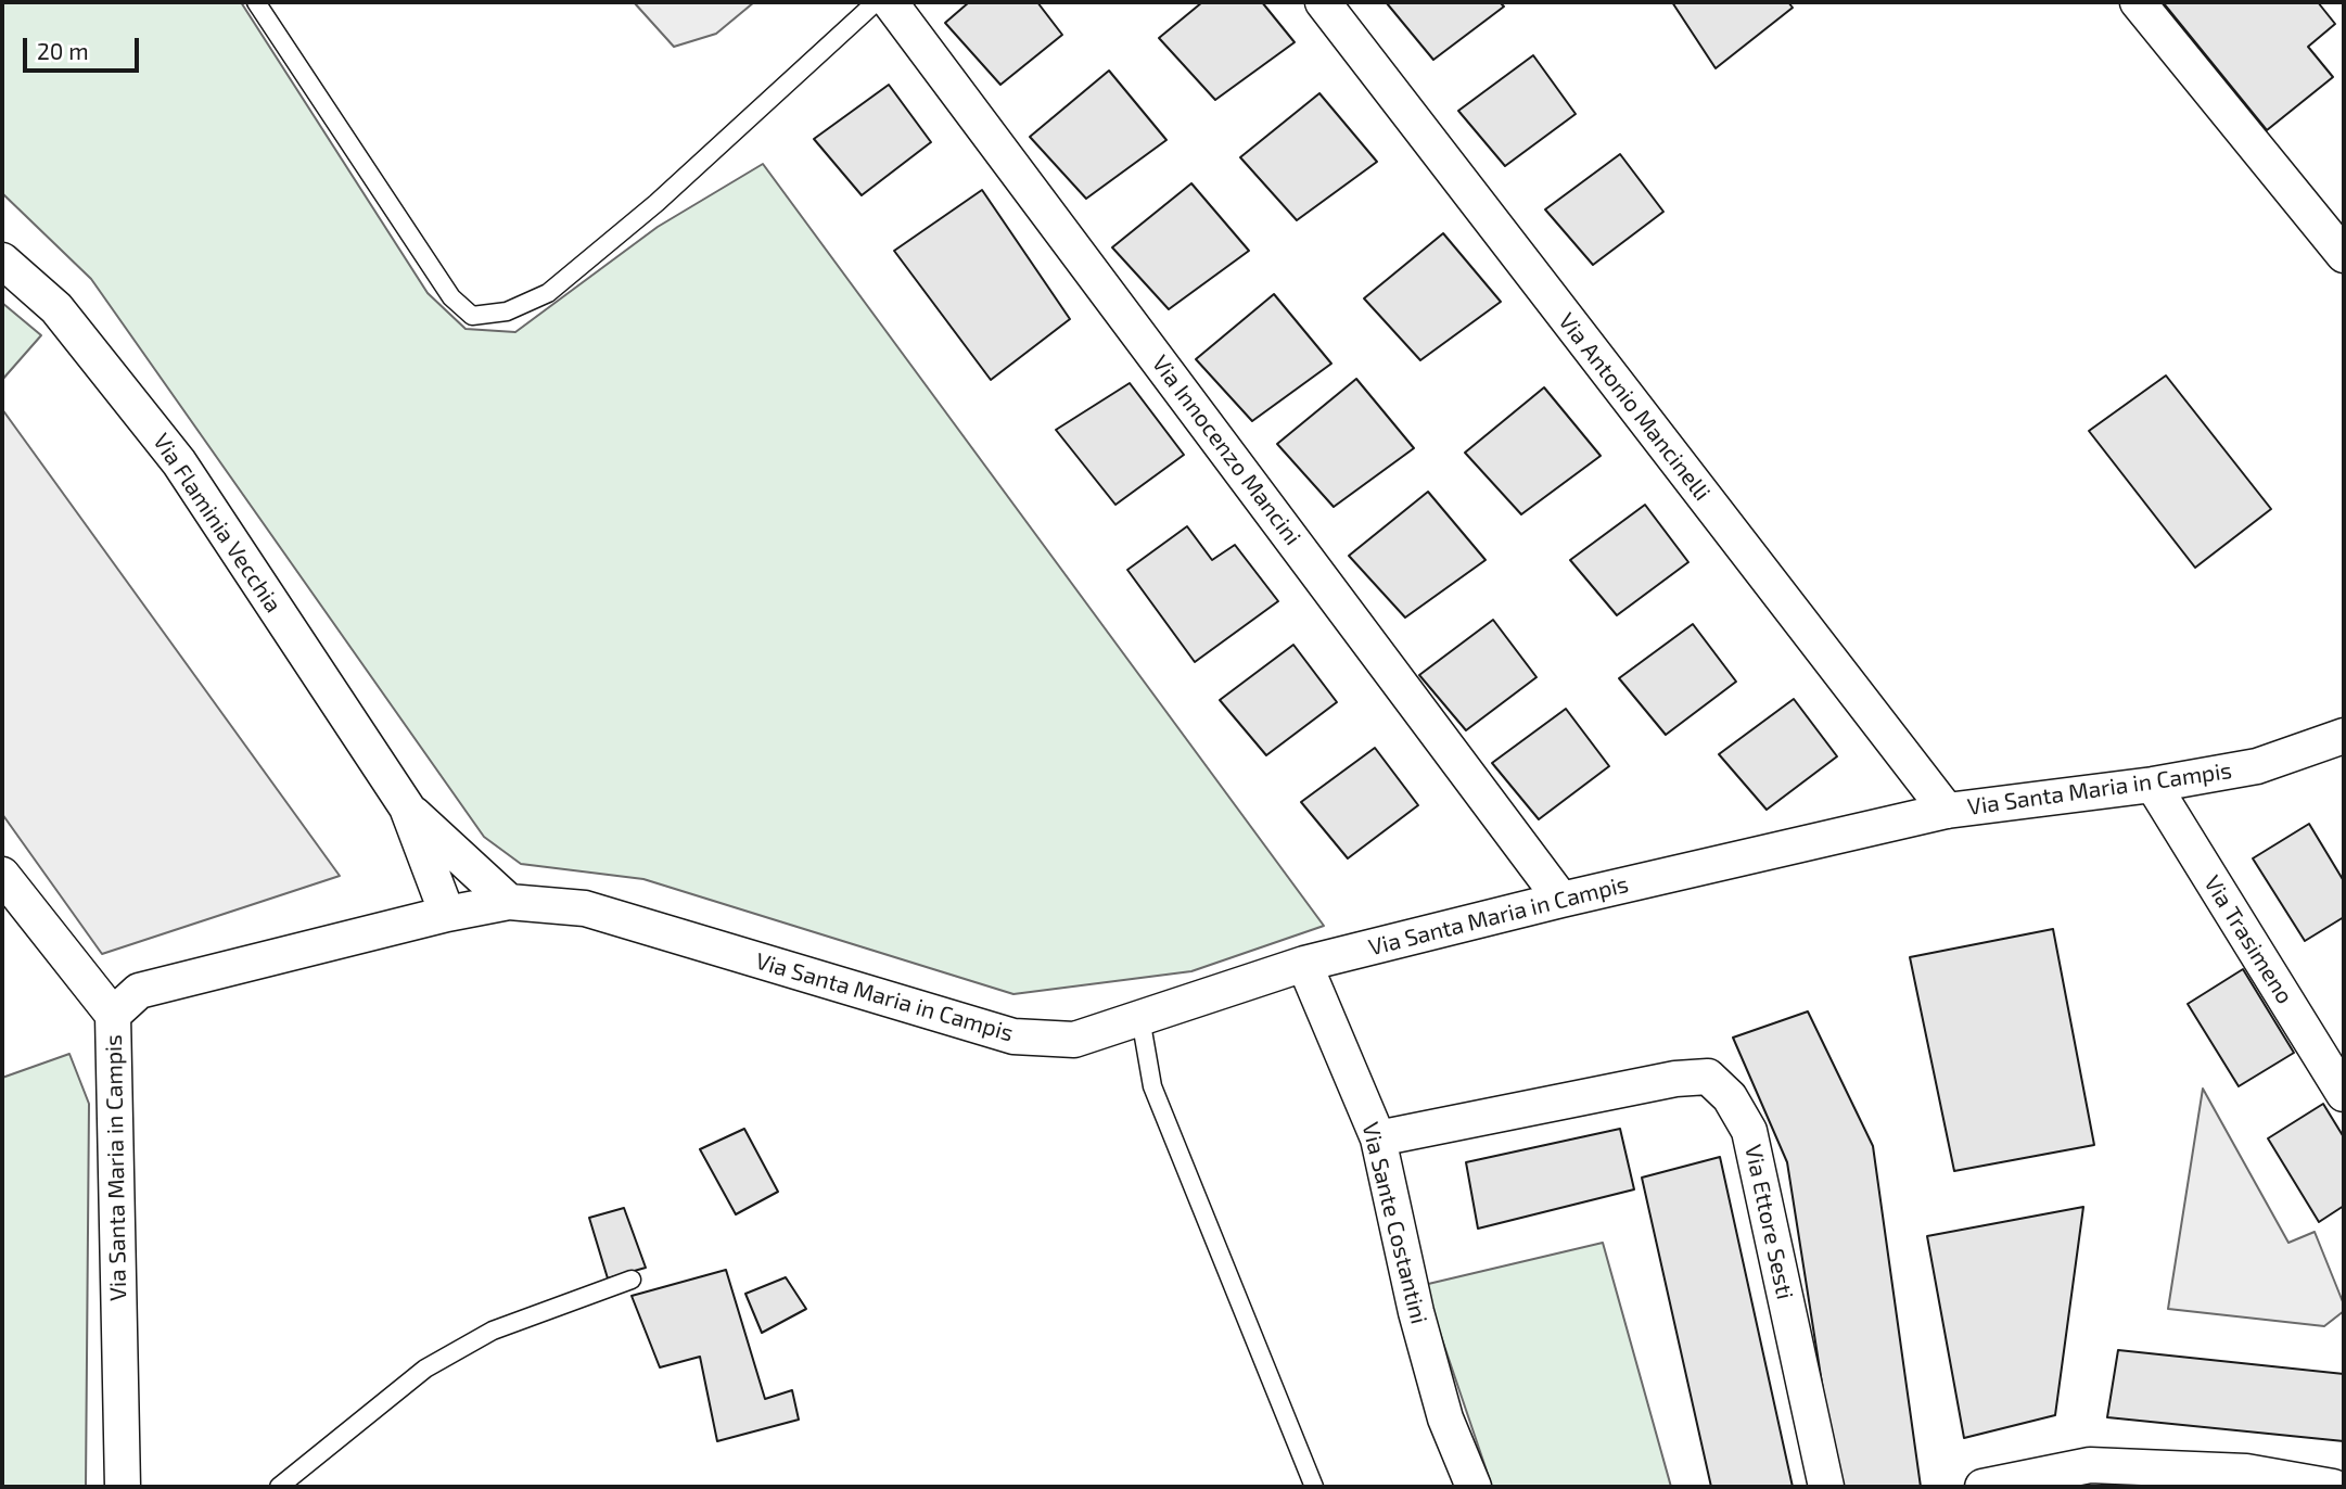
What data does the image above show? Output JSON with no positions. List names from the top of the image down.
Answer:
{
  "streets": {
    "street": [
      "Via Antonio Mancinelli",
      "Via Innocenzo Mancini",
      "Via Flaminia Vecchia",
      "Via Santa Maria in Campis",
      "Via Trasimeno",
      "Via Ettore Sesti",
      "Via Sante Costantini"
    ]
  },
  "crossings": [
    ["Via Antonio Mancinelli", "Via Santa Maria in Campis"],
    ["Via Innocenzo Mancini", "Via Santa Maria in Campis"],
    ["Via Flaminia Vecchia", "Via Santa Maria in Campis"],
    ["Via Santa Maria in Campis", "Via Trasimeno"],
    ["Via Santa Maria in Campis", "Via Sante Costantini"],
    ["Via Ettore Sesti", "Via Sante Costantini"]
  ],
  "scale_bar": "20 m"
}
